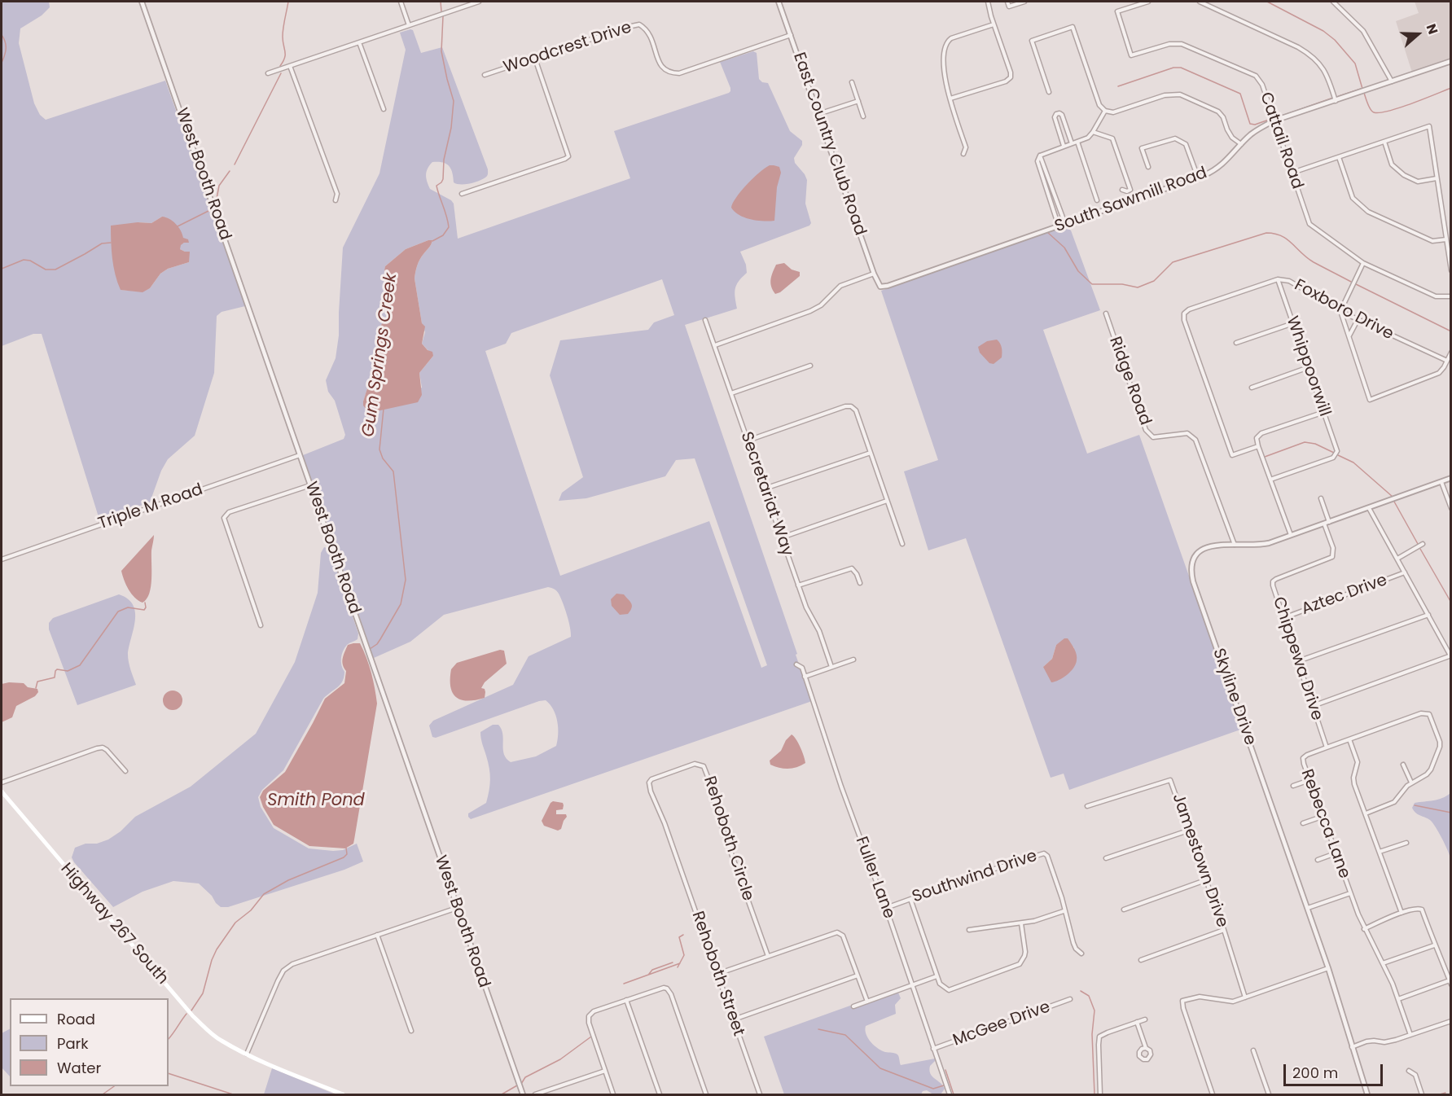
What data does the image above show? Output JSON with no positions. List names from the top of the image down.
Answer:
{
  "streets": {
    "main road": ["Highway 267 South"],
    "street": [
      "Woodcrest Drive",
      "Cattail Road",
      "East Country Club Road",
      "West Booth Road",
      "South Sawmill Road",
      "Foxboro Drive",
      "Whippoorwill",
      "Ridge Road",
      "Secretariat Way",
      "Triple M Road",
      "Aztec Drive",
      "Chippewa Drive",
      "Skyline Drive",
      "Rebecca Lane",
      "Rehoboth Circle",
      "Jamestown Drive",
      "Southwind Drive",
      "Fuller Lane",
      "Rehoboth Street",
      "McGee Drive"
    ]
  },
  "crossings": [
    ["Woodcrest Drive", "East Country Club Road"],
    ["Cattail Road", "South Sawmill Road"],
    ["East Country Club Road", "South Sawmill Road"],
    ["West Booth Road", "Triple M Road"],
    ["Foxboro Drive", "Whippoorwill"],
    ["Ridge Road", "Skyline Drive"],
    ["Aztec Drive", "Chippewa Drive"],
    ["Chippewa Drive", "Skyline Drive"],
    ["Chippewa Drive", "Rebecca Lane"],
    ["Rehoboth Circle", "Rehoboth Street"],
    ["Southwind Drive", "Fuller Lane"],
    ["Fuller Lane", "McGee Drive"]
  ],
  "water": ["Gum Springs Creek", "Smith Pond"],
  "legend": ["Road", "Park", "Water"],
  "scale_bar": "200 m",
  "north": "right"
}
